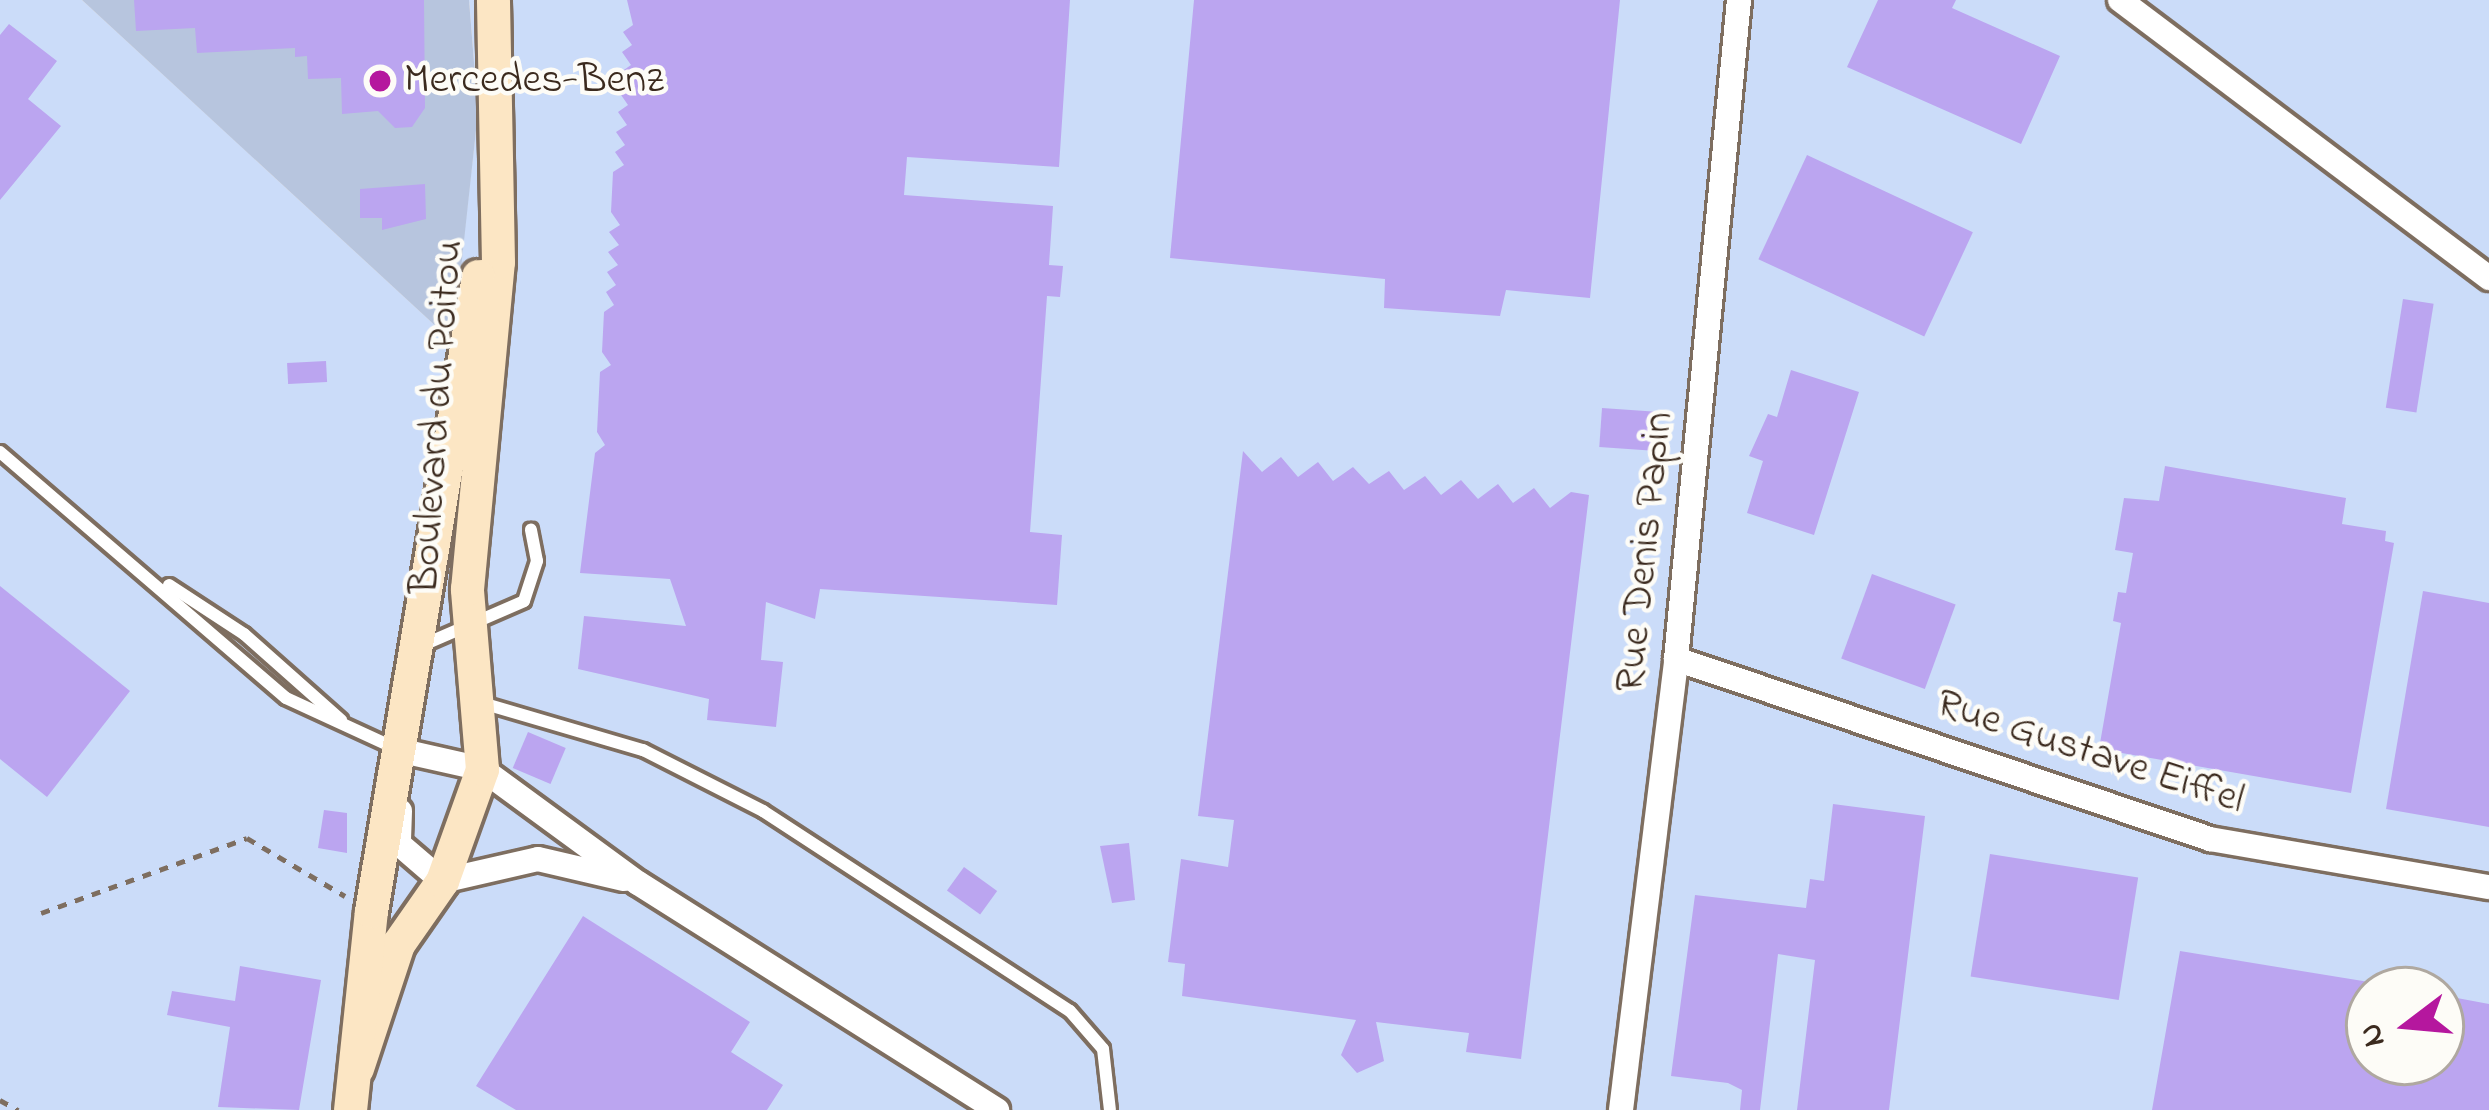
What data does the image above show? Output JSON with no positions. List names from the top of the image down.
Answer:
{
  "streets": {
    "main road": ["Boulevard du Poitou"],
    "street": ["Rue Denis Papin", "Rue Gustave Eiffel"]
  },
  "crossings": [
    ["Rue Denis Papin", "Rue Gustave Eiffel"]
  ],
  "places": ["Mercedes-Benz"],
  "north": "left"
}
